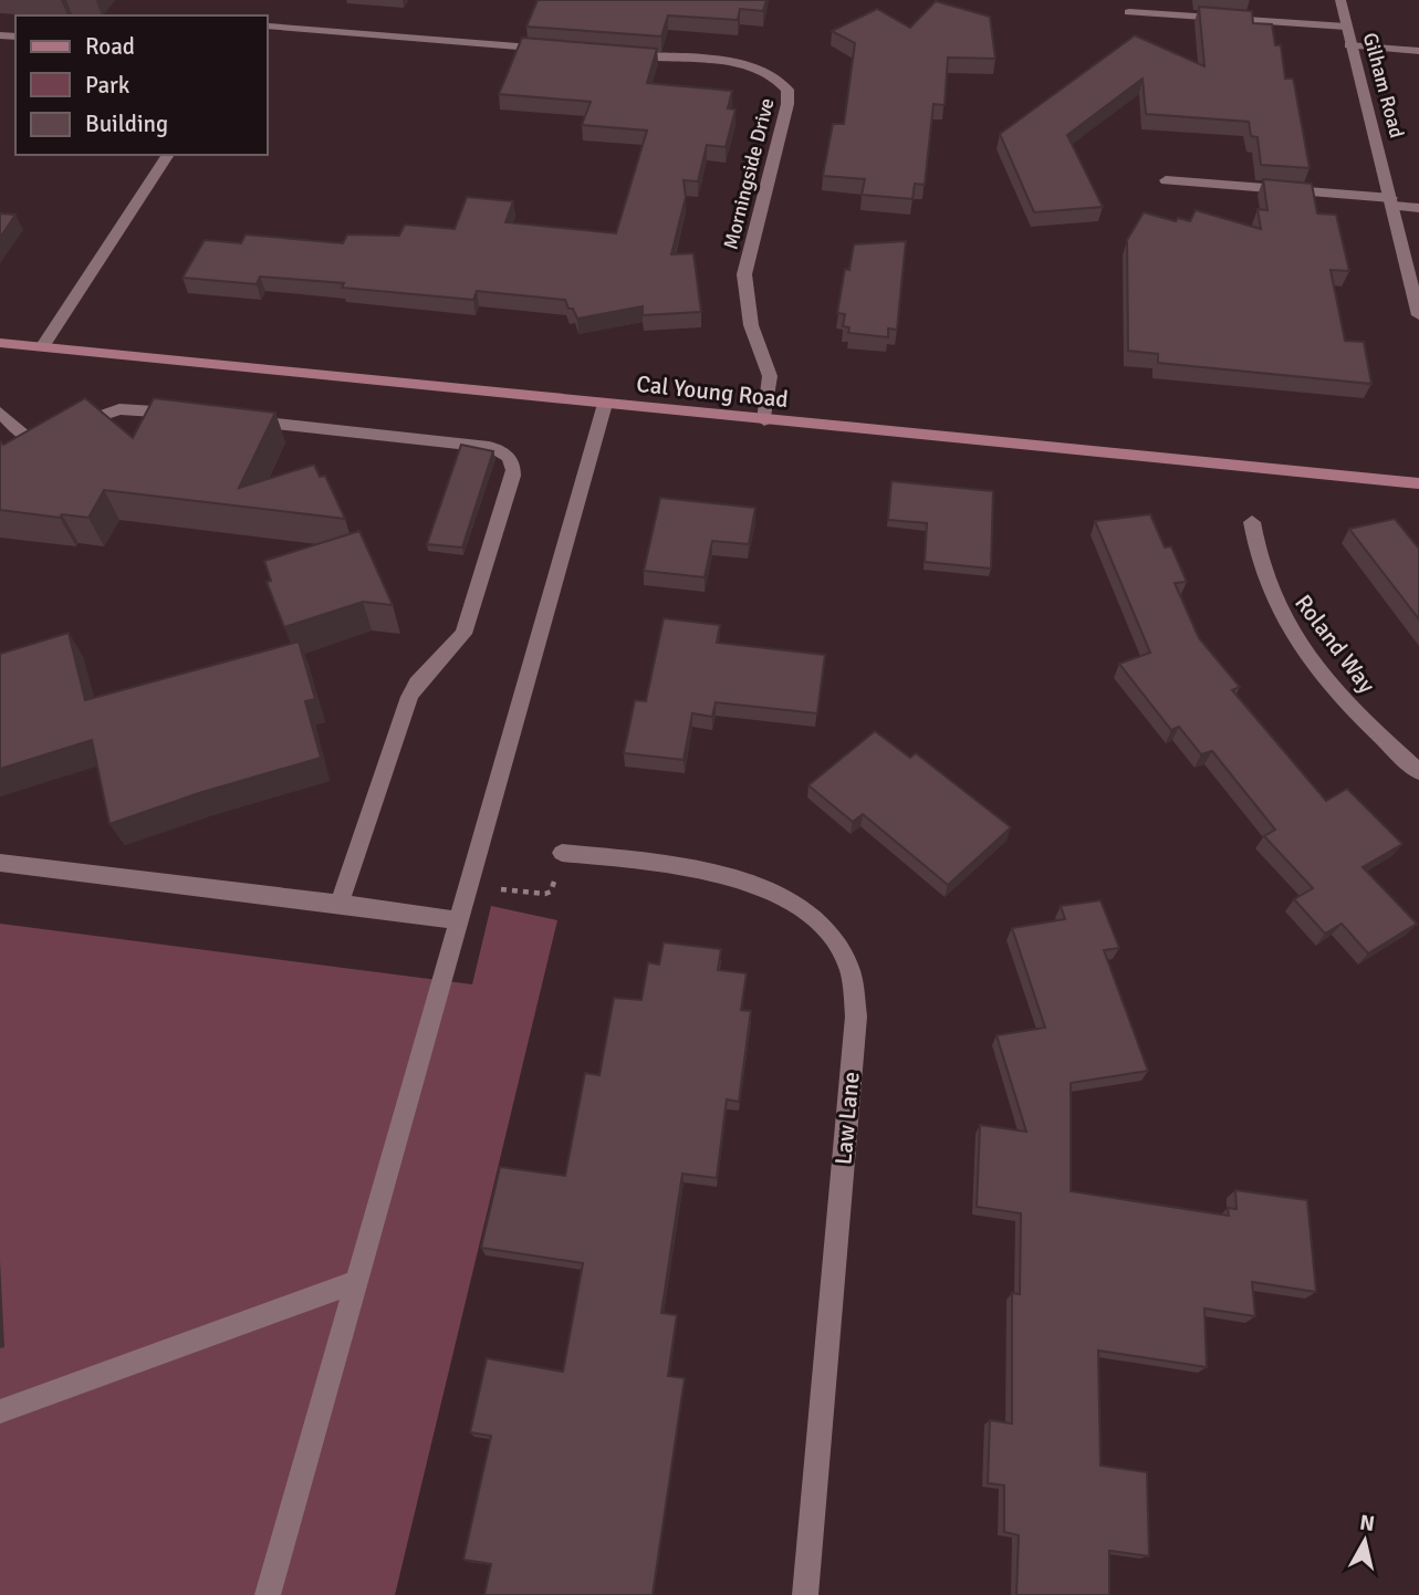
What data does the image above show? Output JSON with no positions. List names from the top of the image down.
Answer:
{
  "streets": {
    "main road": ["Cal Young Road"],
    "street": [
      "Gilham Road",
      "Morningside Drive",
      "Roland Way",
      "Law Lane"
    ]
  },
  "crossings": [
    ["Morningside Drive", "Cal Young Road"]
  ],
  "legend": ["Road", "Park", "Building"],
  "north": "top"
}
